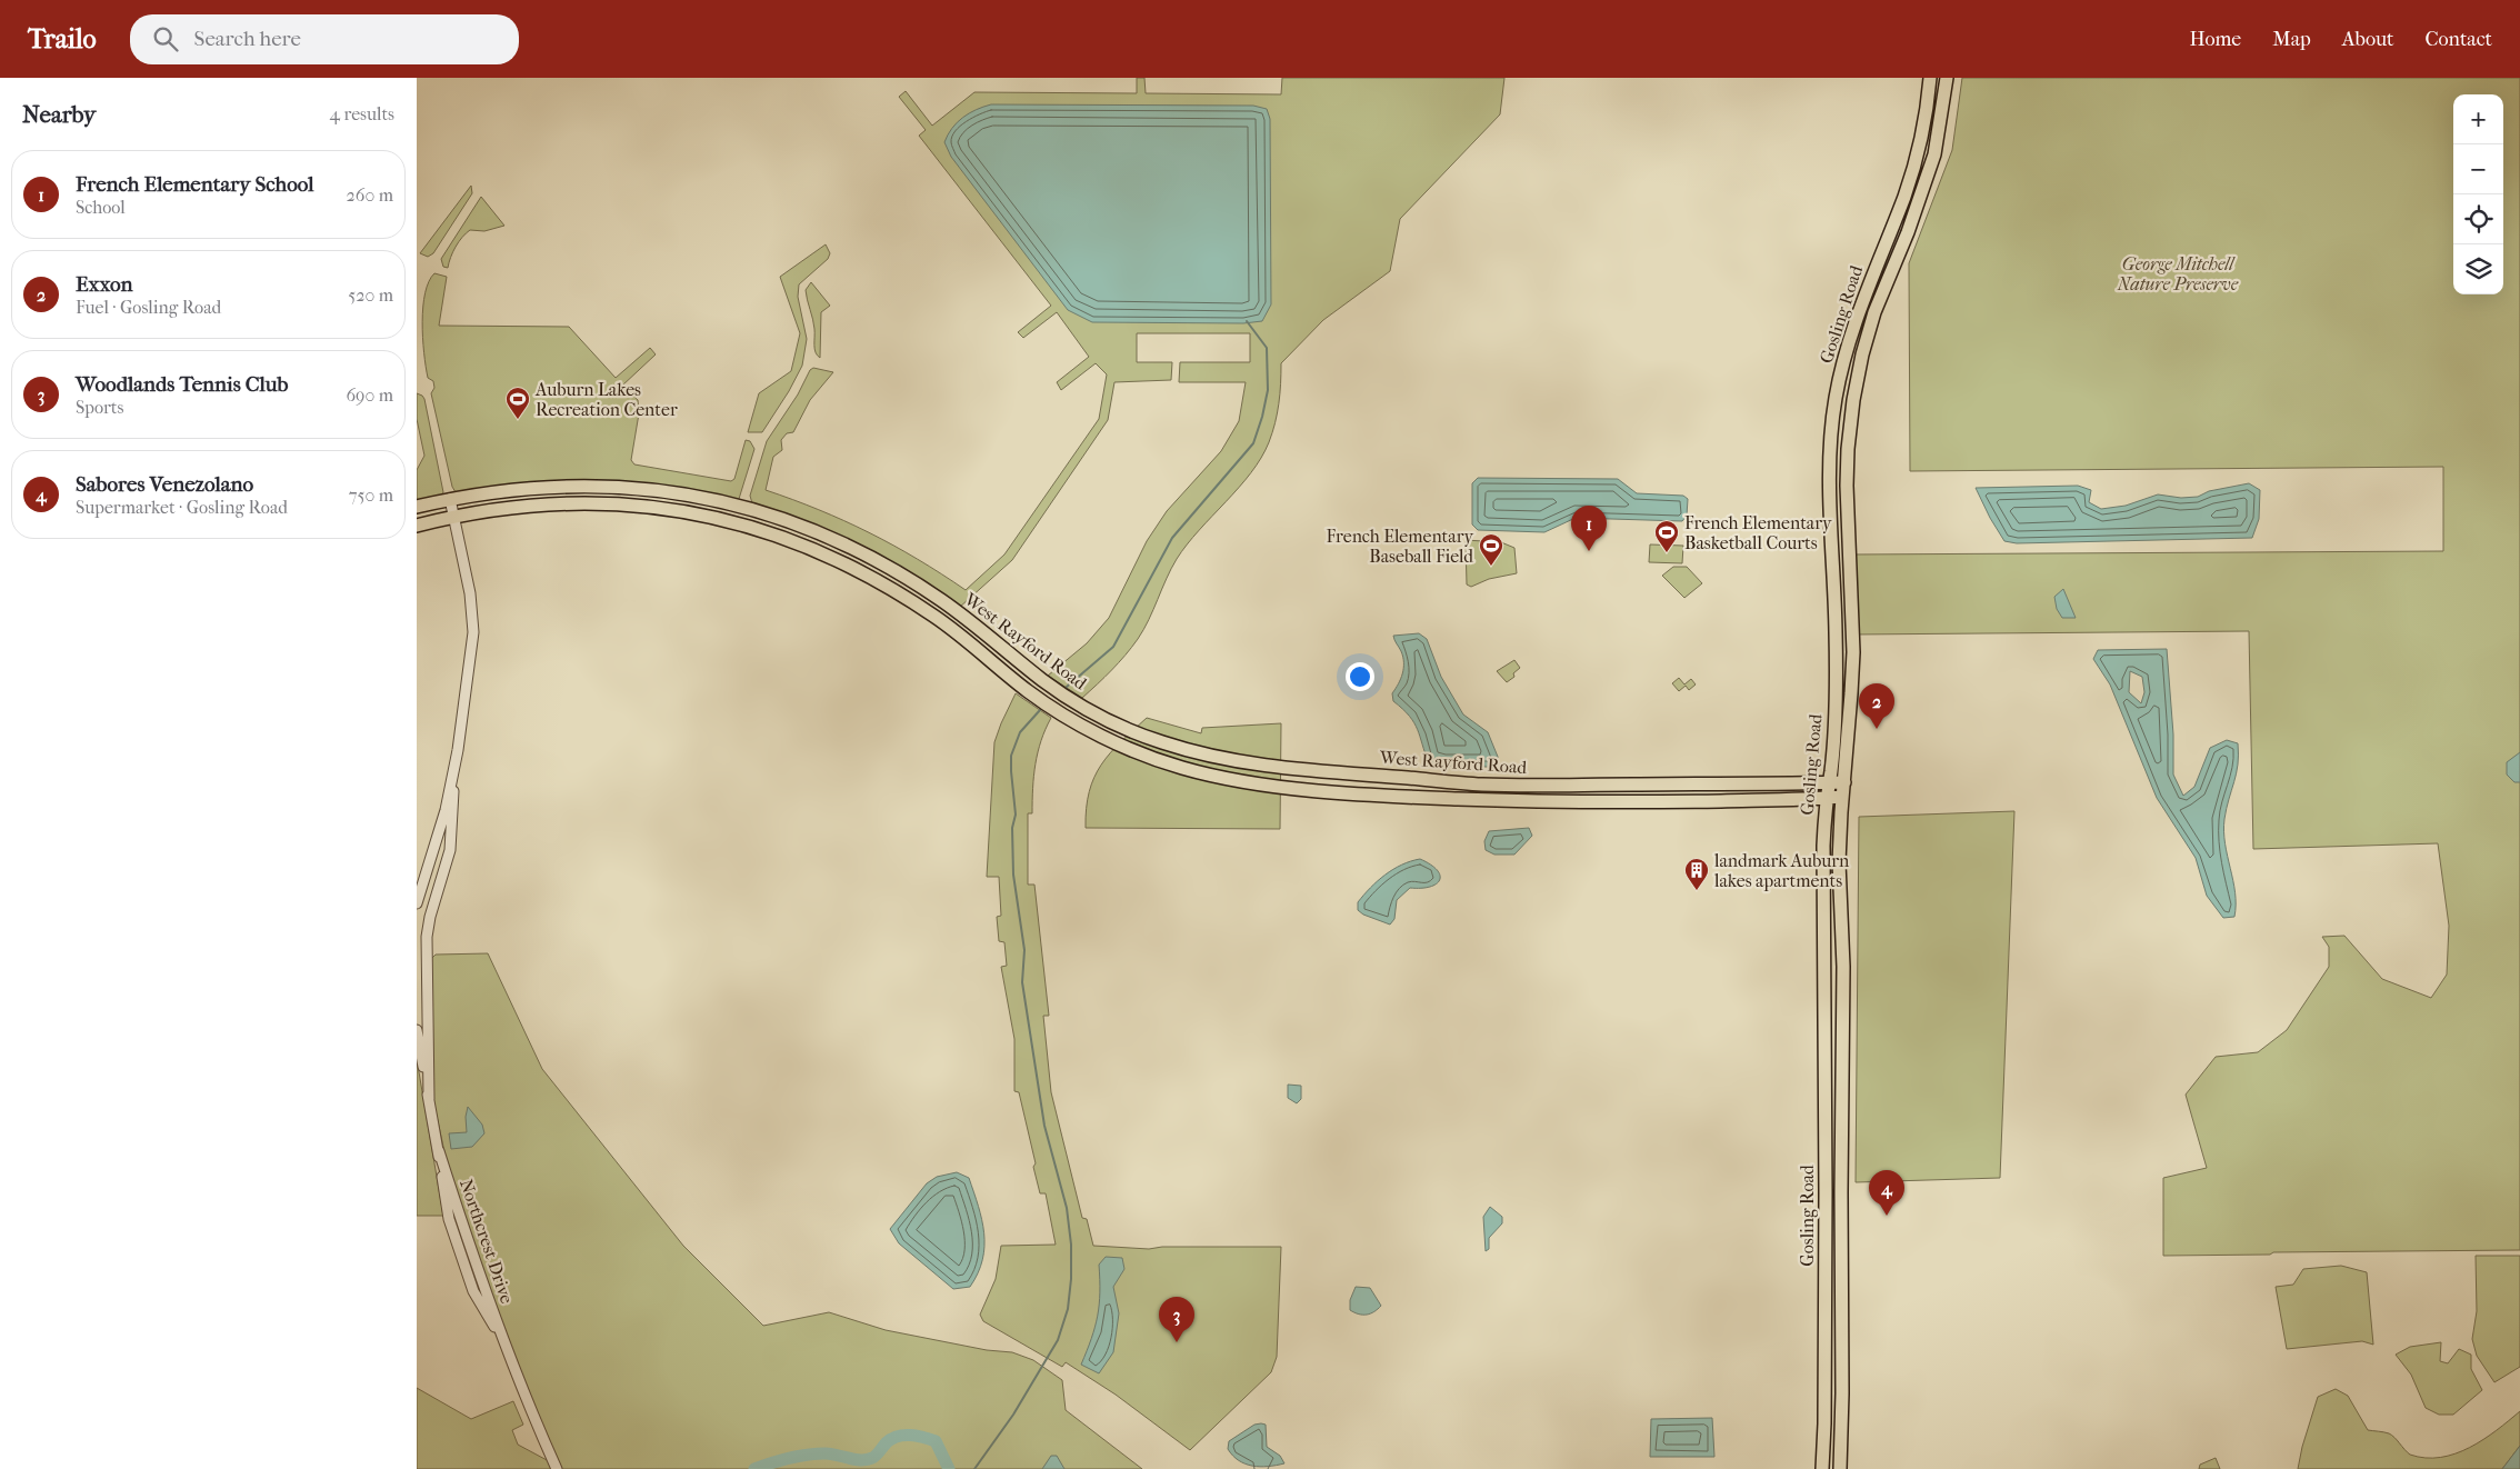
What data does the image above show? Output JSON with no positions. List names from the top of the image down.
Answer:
{
  "streets": {
    "main road": ["Gosling Road", "West Rayford Road"],
    "street": ["Northcrest Drive"]
  },
  "crossings": [
    ["Gosling Road", "West Rayford Road"],
    ["West Rayford Road", "Northcrest Drive"]
  ],
  "parks": ["George Mitchell Nature Preserve"],
  "places": {
    "sports": ["Auburn Lakes Recreation Center", "French Elementary Basketball Courts", "French Elementary Baseball Field"],
    "building": ["landmark Auburn lakes apartments"]
  },
  "page": {
    "header": "Trailo",
    "search": "Search here",
    "nav": [
      "Home",
      "Map",
      "About",
      "Contact"
    ],
    "heading": ["Nearby", "4 results"],
    "map_buttons": ["+", "−"],
    "list": [
      {
        "mark": "1",
        "name": "French Elementary School",
        "note": "School",
        "value": "260 m"
      },
      {
        "mark": "2",
        "name": "Exxon",
        "note": "Fuel · Gosling Road",
        "value": "520 m"
      },
      {
        "mark": "3",
        "name": "Woodlands Tennis Club",
        "note": "Sports",
        "value": "690 m"
      },
      {
        "mark": "4",
        "name": "Sabores Venezolano",
        "note": "Supermarket · Gosling Road",
        "value": "750 m"
      }
    ],
    "pins": [
      "1",
      "2",
      "4",
      "3"
    ]
  }
}
